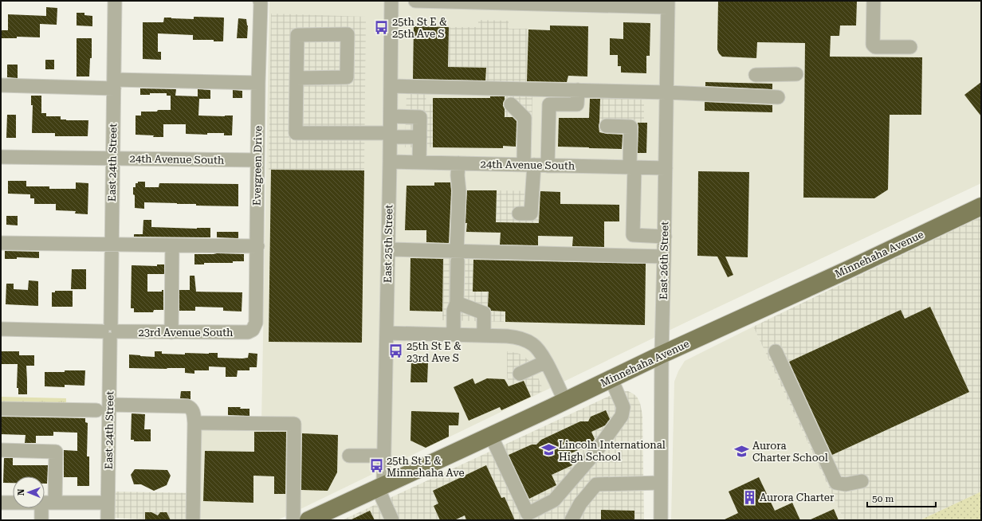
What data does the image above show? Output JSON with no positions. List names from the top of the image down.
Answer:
{
  "streets": {
    "main road": ["Minnehaha Avenue"],
    "street": [
      "24th Avenue South",
      "East 24th Street",
      "Evergreen Drive",
      "East 25th Street",
      "East 26th Street",
      "23rd Avenue South"
    ]
  },
  "crossings": [
    ["24th Avenue South", "East 24th Street"],
    ["24th Avenue South", "Evergreen Drive"],
    ["24th Avenue South", "East 25th Street"],
    ["24th Avenue South", "East 26th Street"],
    ["East 24th Street", "23rd Avenue South"],
    ["Evergreen Drive", "23rd Avenue South"],
    ["East 25th Street", "Minnehaha Avenue"],
    ["Minnehaha Avenue", "East 26th Street"]
  ],
  "places": {
    "bus stop": ["25th St E & 25th Ave S", "25th St E & 23rd Ave S", "25th St E & Minnehaha Ave"],
    "school or university": ["Lincoln International High School", "Aurora Charter School"],
    "building": ["Aurora Charter"]
  },
  "scale_bar": "50 m",
  "north": "left"
}
